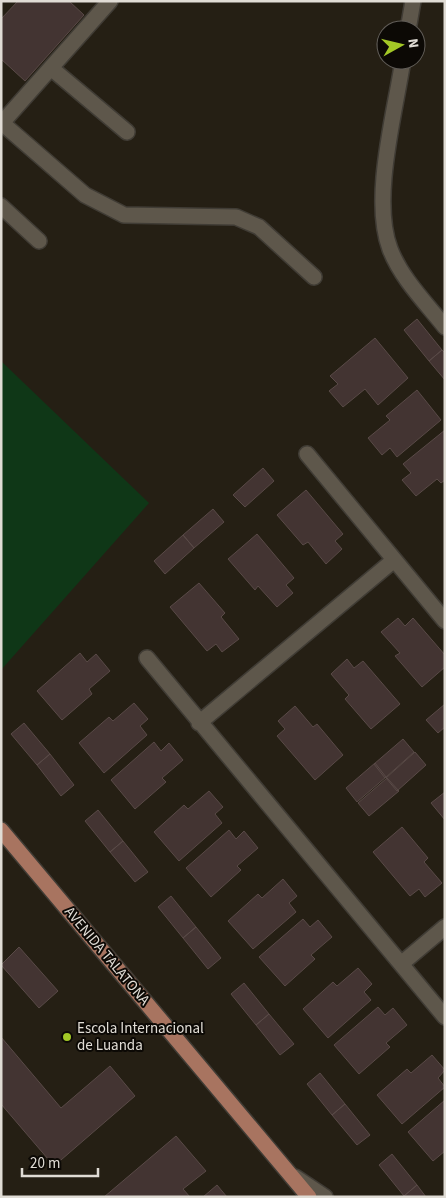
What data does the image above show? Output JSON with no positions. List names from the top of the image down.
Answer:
{
  "streets": {
    "main road": ["AVENIDA TALATONA"]
  },
  "places": ["Escola Internacional de Luanda"],
  "scale_bar": "20 m",
  "north": "right"
}
